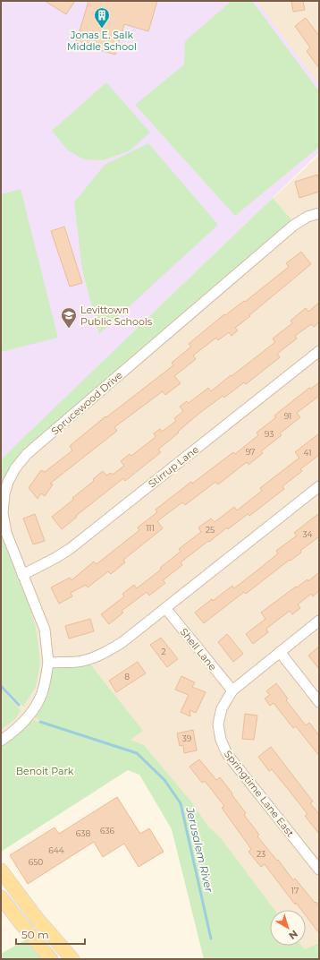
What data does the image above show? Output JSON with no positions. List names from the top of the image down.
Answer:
{
  "streets": {
    "street": [
      "Sprucewood Drive",
      "Stirrup Lane",
      "Shell Lane",
      "Springtime Lane East"
    ]
  },
  "crossings": [
    ["Sprucewood Drive", "Stirrup Lane"],
    ["Shell Lane", "Springtime Lane East"]
  ],
  "water": ["Jerusalem River"],
  "parks": ["Benoit Park"],
  "places": {
    "building": ["Jonas E. Salk Middle School"],
    "school or university": ["Levittown Public Schools"]
  },
  "house_numbers": [
    "91",
    "93",
    "97",
    "41",
    "111",
    "25",
    "34",
    "2",
    "8",
    "39",
    "636",
    "638",
    "644",
    "23",
    "650",
    "17"
  ],
  "scale_bar": "50 m",
  "north": "bottom right"
}
